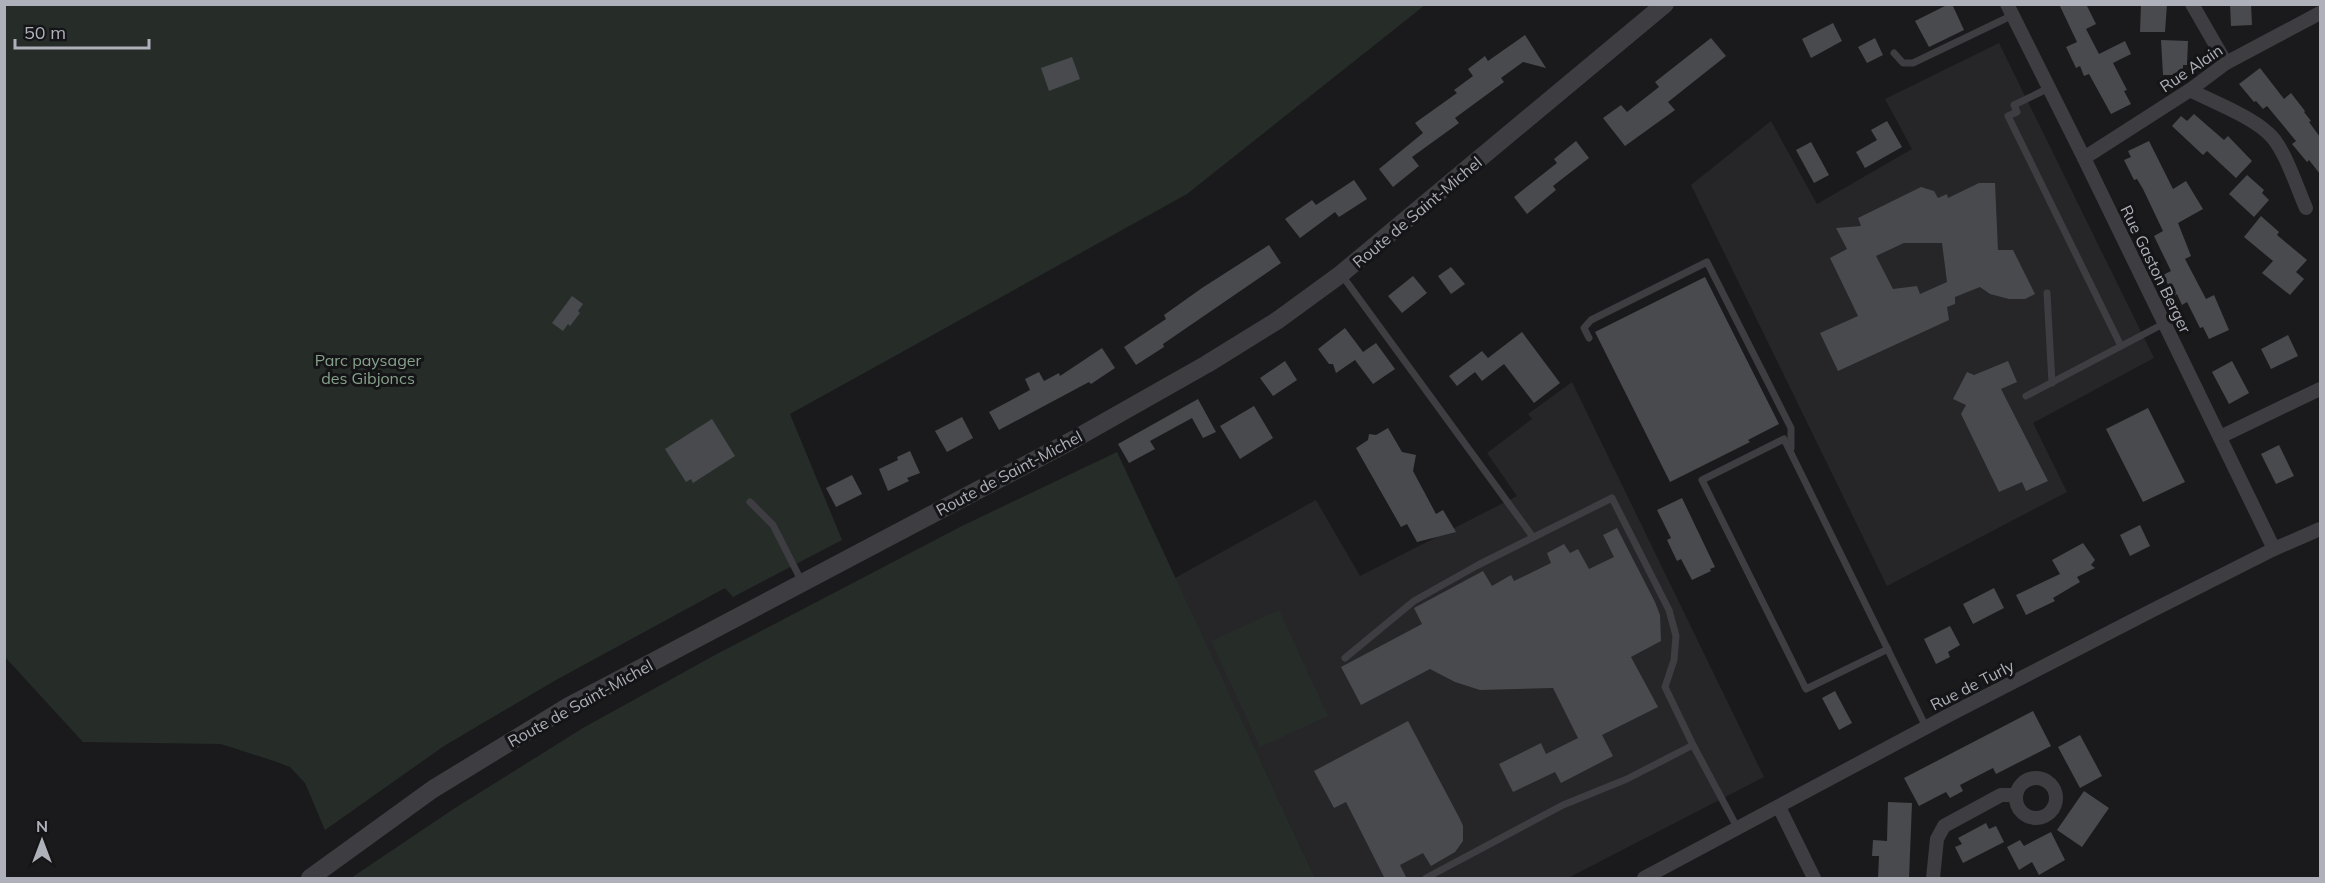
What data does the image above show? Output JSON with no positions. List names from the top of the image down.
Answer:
{
  "streets": {
    "street": [
      "Rue Alain",
      "Route de Saint-Michel",
      "Rue Gaston Berger",
      "Rue de Turly"
    ]
  },
  "crossings": [
    ["Rue Alain", "Rue Gaston Berger"],
    ["Rue Gaston Berger", "Rue de Turly"]
  ],
  "parks": ["Parc paysager des Gibjoncs"],
  "scale_bar": "50 m",
  "north": "top"
}
